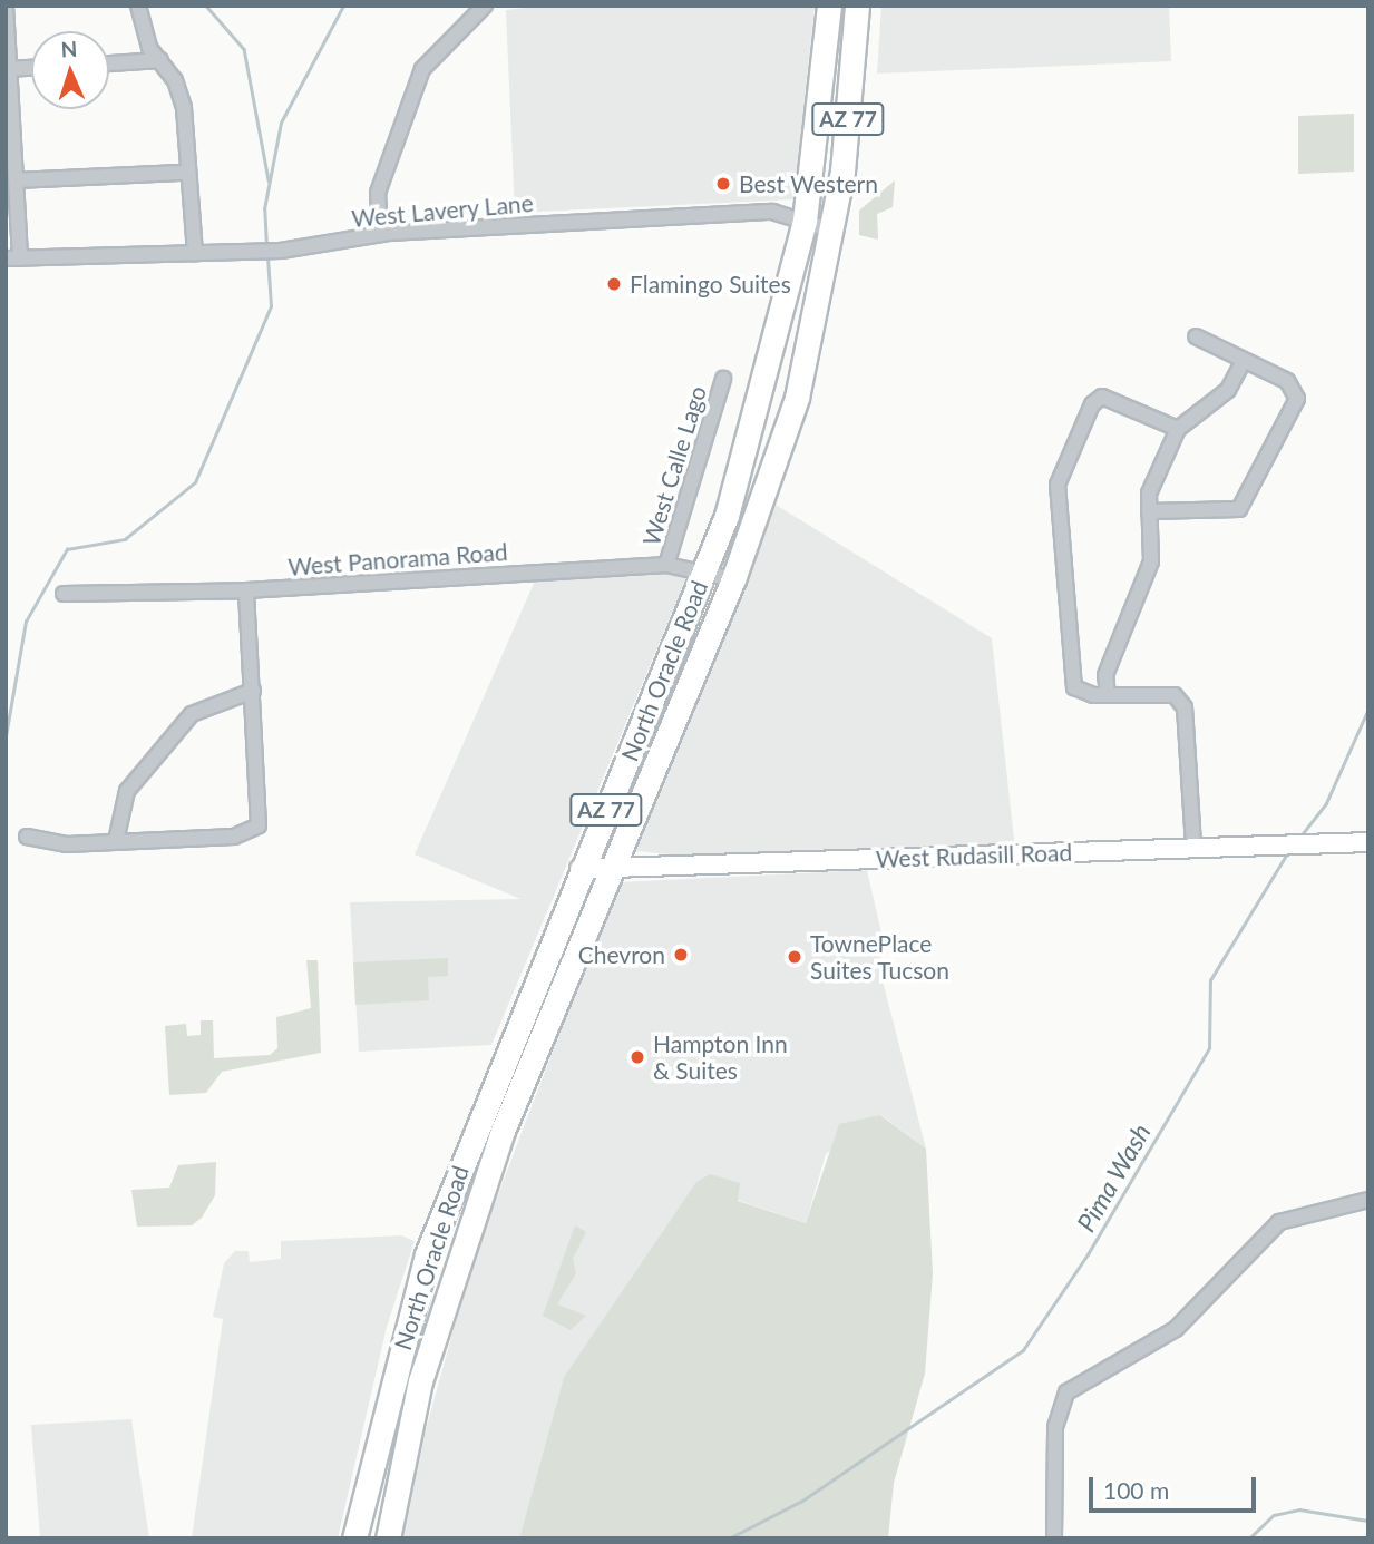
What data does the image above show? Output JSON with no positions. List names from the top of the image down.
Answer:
{
  "streets": {
    "highway": ["AZ 77", "North Oracle Road"],
    "street": [
      "West Lavery Lane",
      "West Calle Lago",
      "West Panorama Road",
      "West Rudasill Road"
    ]
  },
  "crossings": [
    ["West Lavery Lane", "North Oracle Road"],
    ["West Calle Lago", "West Panorama Road"],
    ["West Panorama Road", "North Oracle Road"],
    ["North Oracle Road", "West Rudasill Road"]
  ],
  "water": ["Pima Wash"],
  "places": [
    "Best Western",
    "Flamingo Suites",
    "Chevron",
    "TownePlace Suites Tucson",
    "Hampton Inn & Suites"
  ],
  "scale_bar": "100 m",
  "north": "top"
}
